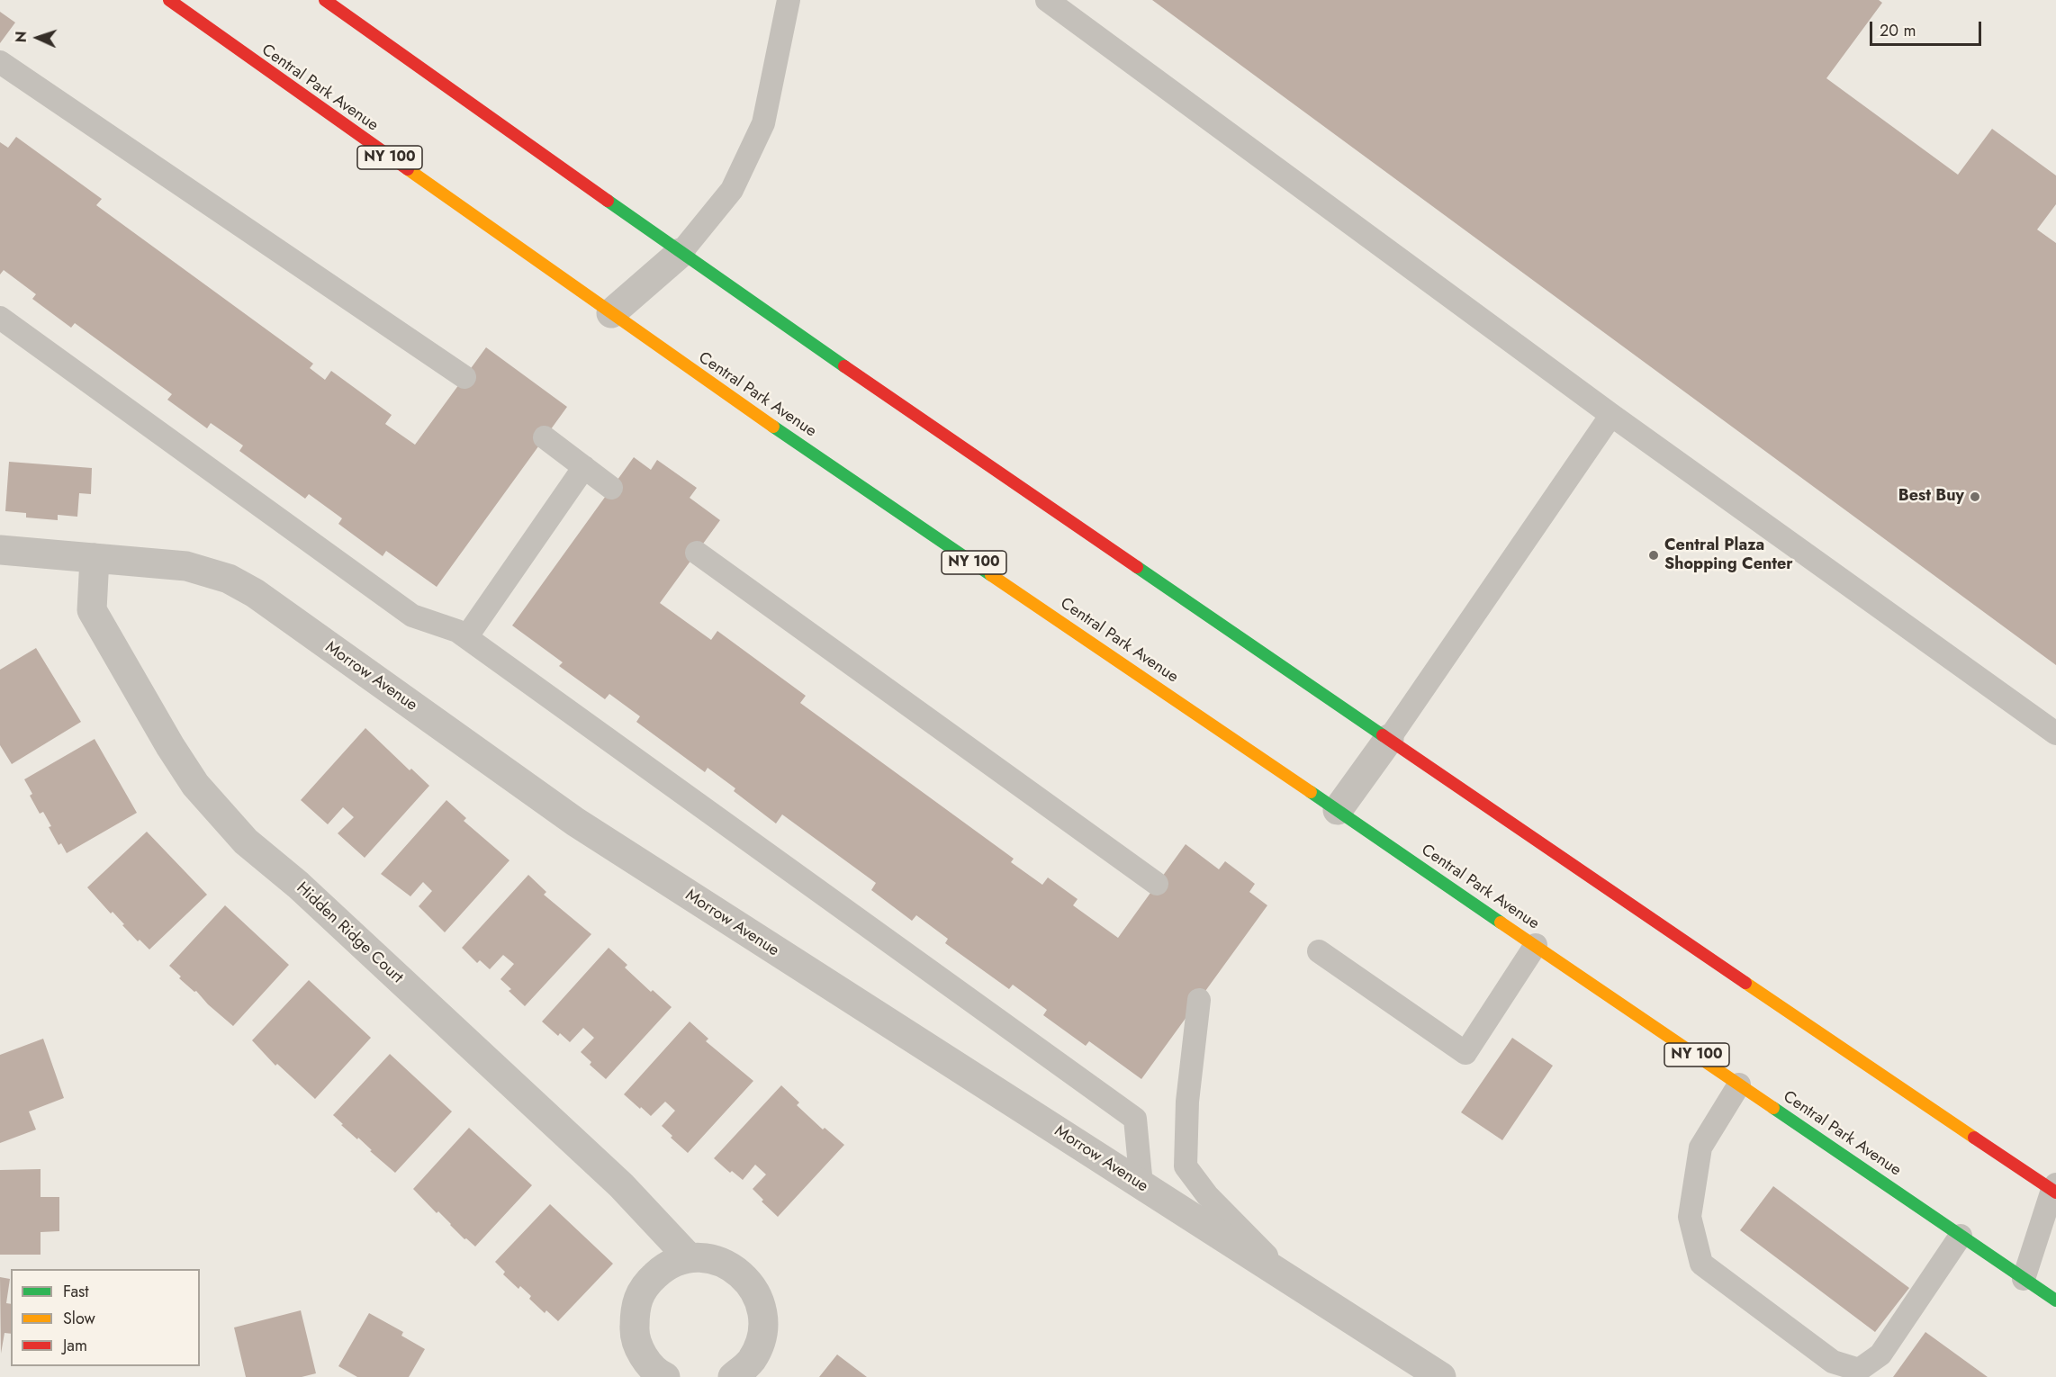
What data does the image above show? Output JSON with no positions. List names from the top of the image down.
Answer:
{
  "streets": {
    "main road": ["Central Park Avenue", "NY 100"],
    "street": ["Morrow Avenue", "Hidden Ridge Court"]
  },
  "crossings": [
    ["Morrow Avenue", "Hidden Ridge Court"]
  ],
  "places": ["Best Buy", "Central Plaza Shopping Center"],
  "legend": ["Fast", "Slow", "Jam"],
  "scale_bar": "20 m",
  "north": "left"
}
